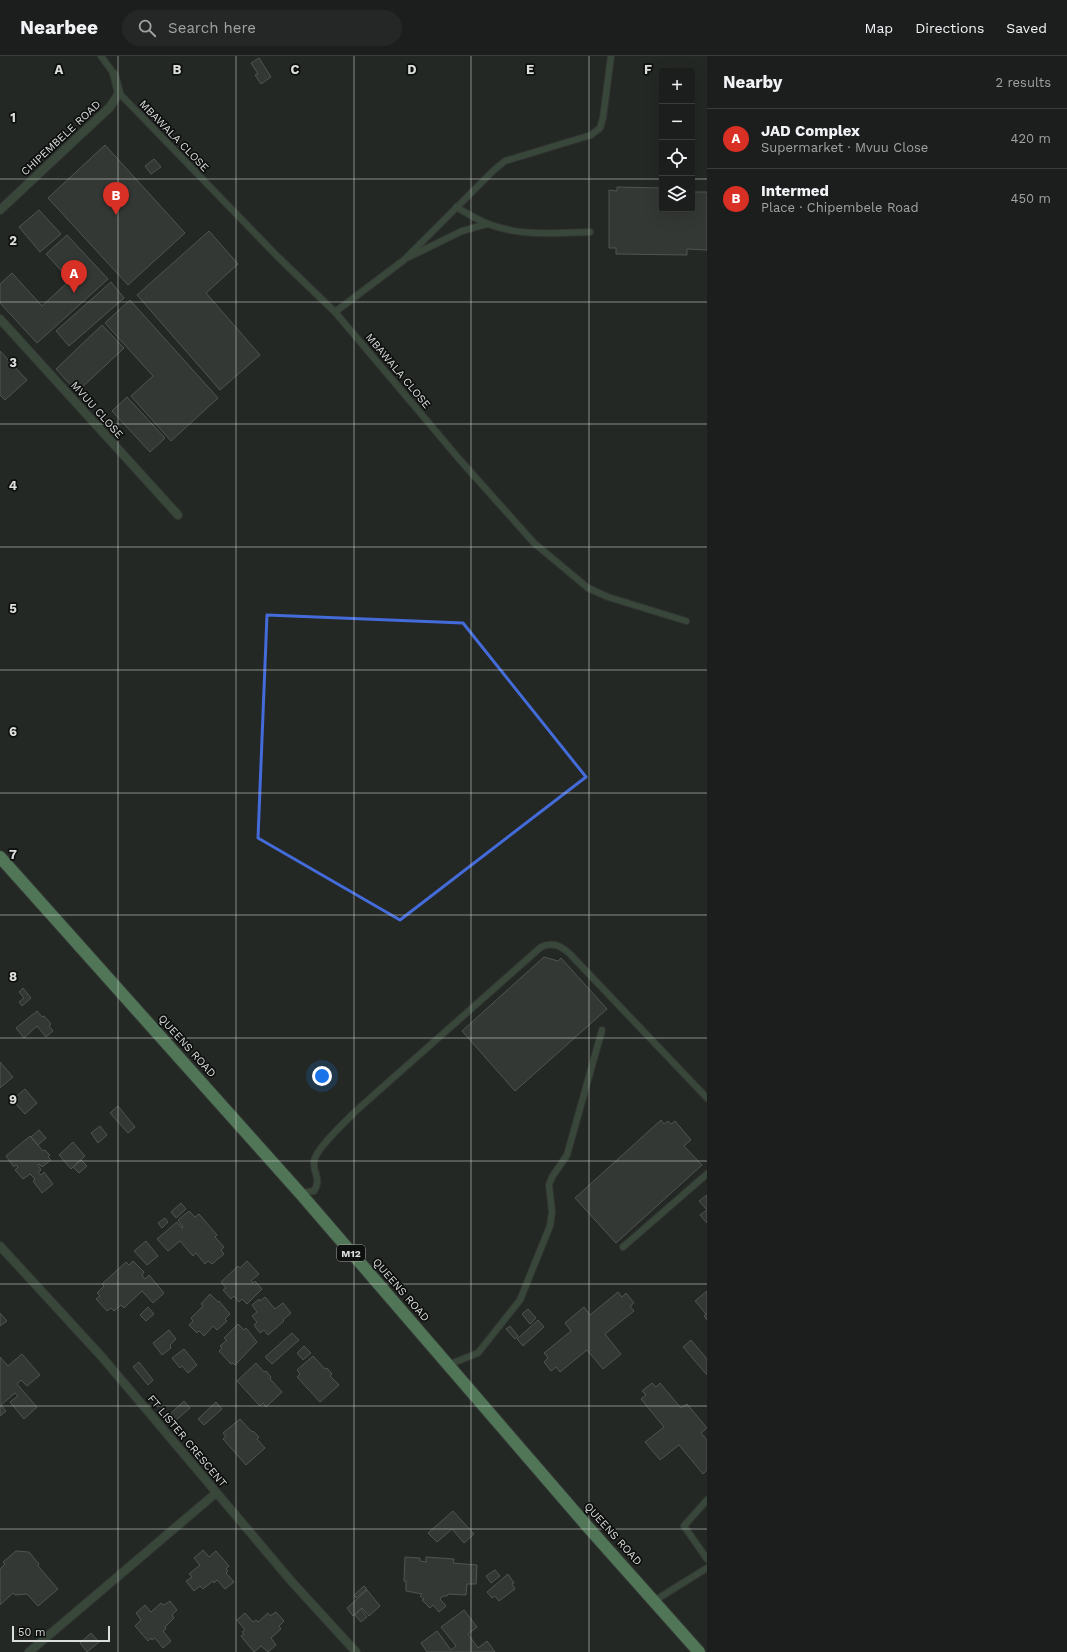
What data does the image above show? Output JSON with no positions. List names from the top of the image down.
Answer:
{
  "streets": {
    "highway": ["QUEENS ROAD", "M12"],
    "street": ["CHIPEMBELE ROAD", "MVUU CLOSE", "FT LISTER CRESCENT"],
    "lane": ["MBAWALA CLOSE"]
  },
  "crossings": [
    ["MBAWALA CLOSE", "CHIPEMBELE ROAD"]
  ],
  "scale_bar": "50 m",
  "page": {
    "header": "Nearbee",
    "search": "Search here",
    "nav": ["Map", "Directions", "Saved"],
    "heading": ["Nearby", "2 results"],
    "map_buttons": ["+", "−"],
    "list": [
      {
        "mark": "A",
        "name": "JAD Complex",
        "note": "Supermarket · Mvuu Close",
        "value": "420 m"
      },
      {
        "mark": "B",
        "name": "Intermed",
        "note": "Place · Chipembele Road",
        "value": "450 m"
      }
    ],
    "pins": ["B", "A"],
    "scale": "50 m"
  },
  "grid": {
    "columns": [
      "A",
      "B",
      "C",
      "D",
      "E",
      "F"
    ],
    "rows": [
      "1",
      "2",
      "3",
      "4",
      "5",
      "6",
      "7",
      "8",
      "9"
    ]
  }
}
